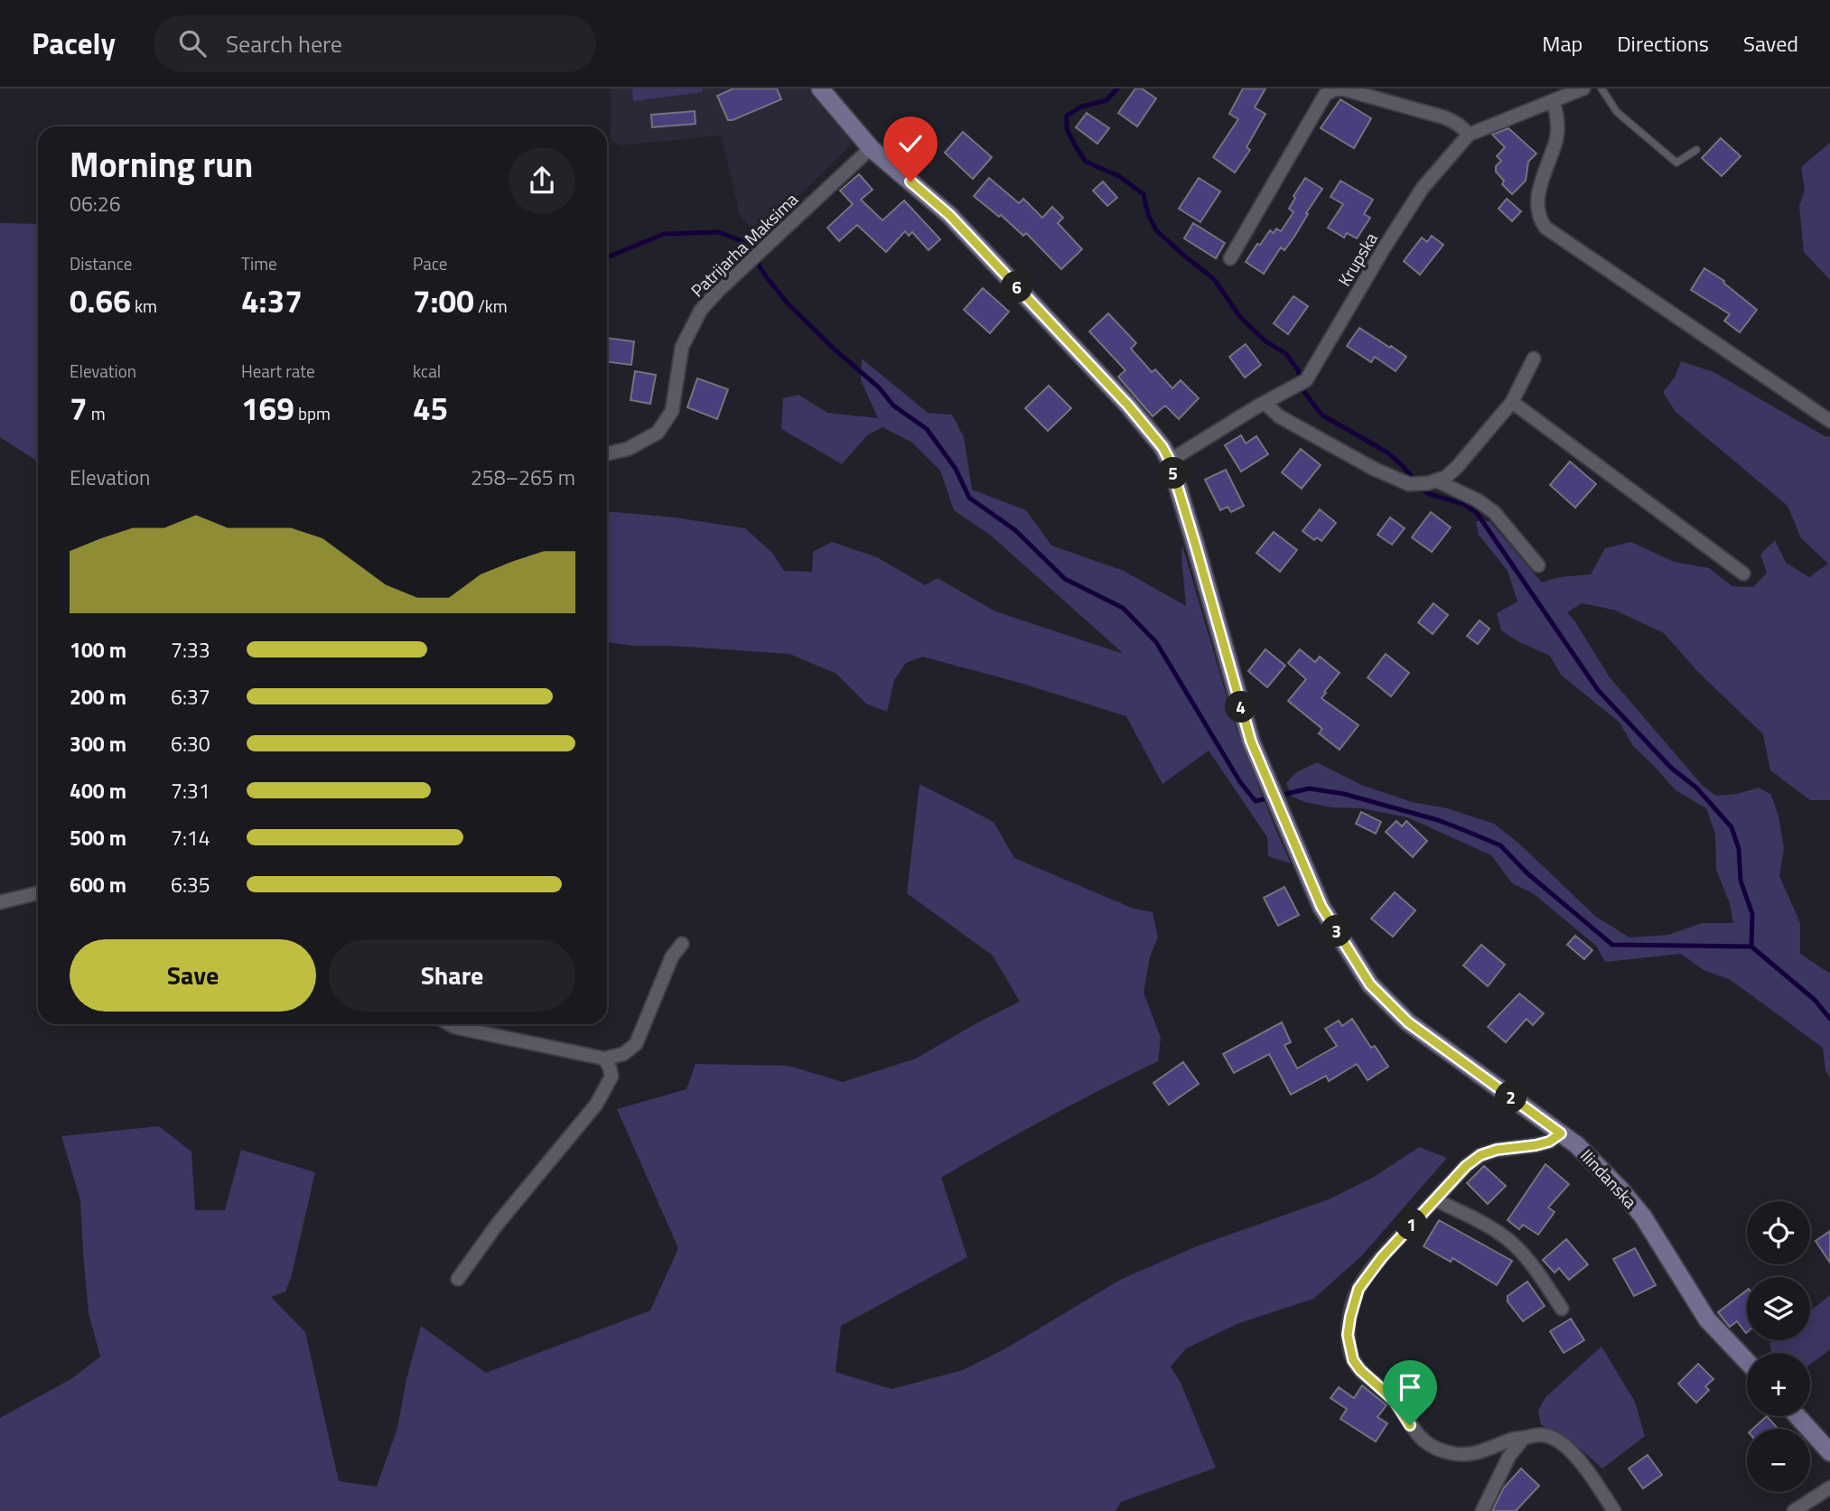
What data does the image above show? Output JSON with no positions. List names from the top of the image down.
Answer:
{
  "streets": {
    "street": ["Patrijarha Maksima", "Krupska", "Ilindanska"]
  },
  "crossings": [
    ["Patrijarha Maksima", "Ilindanska"],
    ["Krupska", "Ilindanska"]
  ],
  "page": {
    "header": "Pacely",
    "search": "Search here",
    "nav": ["Map", "Directions", "Saved"],
    "heading": ["Morning run", "06:26"],
    "stats": [
      ["Distance", "0.66 km"],
      ["Time", "4:37"],
      ["Pace", "7:00 /km"],
      ["Elevation", "7 m"],
      ["Heart rate", "169 bpm"],
      ["kcal", "45"]
    ],
    "pins": [
      "6",
      "5",
      "4",
      "3",
      "2",
      "1"
    ],
    "chart": ["Elevation", "258–265 m"],
    "list": [
      {
        "name": "100 m",
        "note": "7:33"
      },
      {
        "name": "200 m",
        "note": "6:37"
      },
      {
        "name": "300 m",
        "note": "6:30"
      },
      {
        "name": "400 m",
        "note": "7:31"
      },
      {
        "name": "500 m",
        "note": "7:14"
      },
      {
        "name": "600 m",
        "note": "6:35"
      }
    ],
    "buttons": ["Save", "Share"],
    "map_buttons": ["+", "−"]
  }
}
